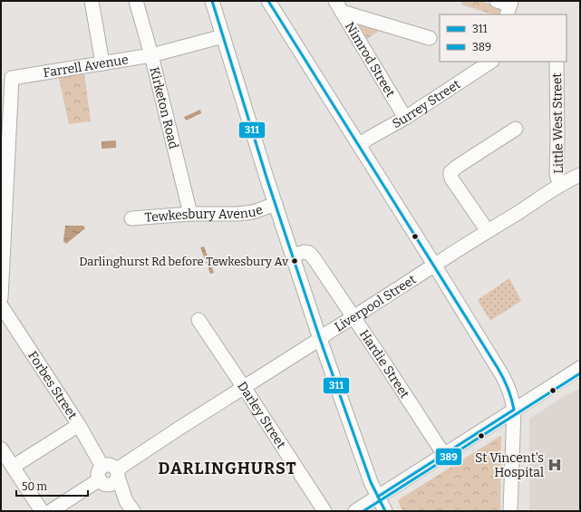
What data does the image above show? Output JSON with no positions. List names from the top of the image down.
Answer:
{
  "streets": {
    "street": [
      "Nimrod Street",
      "Farrell Avenue",
      "Surrey Street",
      "Kirketon Road",
      "Little West Street",
      "Tewkesbury Avenue",
      "Liverpool Street",
      "Hardie Street",
      "Forbes Street",
      "Darley Street"
    ]
  },
  "crossings": [
    ["Nimrod Street", "Surrey Street"],
    ["Farrell Avenue", "Kirketon Road"],
    ["Kirketon Road", "Tewkesbury Avenue"],
    ["Little West Street", "Liverpool Street"],
    ["Liverpool Street", "Hardie Street"],
    ["Liverpool Street", "Forbes Street"],
    ["Liverpool Street", "Darley Street"]
  ],
  "districts": ["DARLINGHURST"],
  "places": {
    "other": ["Darlinghurst Rd before Tewkesbury Av"],
    "hospital": ["St Vincent's Hospital"]
  },
  "lines": ["transit line 311", "transit line 389"],
  "legend": ["311", "389"],
  "scale_bar": "50 m"
}
